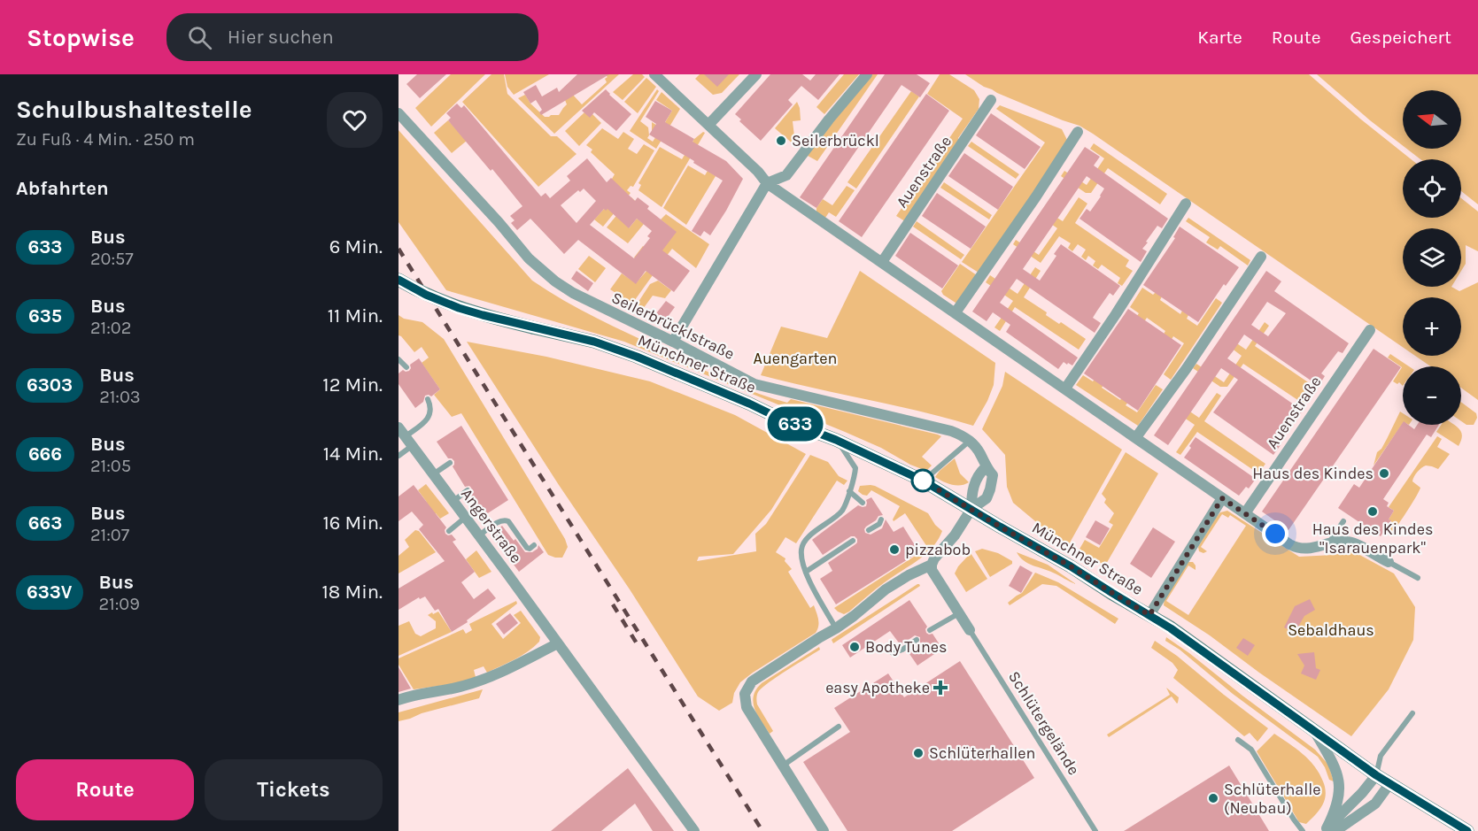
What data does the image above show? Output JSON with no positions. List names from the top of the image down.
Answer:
{
  "streets": {
    "main road": ["Münchner Straße"],
    "street": ["Auenstraße", "Seilerbrücklstraße", "Angerstraße"],
    "lane": ["Schlütergelände"]
  },
  "parks": ["Auengarten", "Sebaldhaus"],
  "places": {
    "other": [
      "Seilerbrückl",
      "Haus des Kindes",
      "Haus des Kindes \"Isarauenpark\"",
      "pizzabob",
      "Body Tunes",
      "Schlüterhallen",
      "Schlüterhalle (Neubau)"
    ],
    "health": ["easy Apotheke"]
  },
  "lines": ["bus line 633"],
  "north": "left",
  "page": {
    "header": "Stopwise",
    "search": "Hier suchen",
    "nav": ["Karte", "Route", "Gespeichert"],
    "heading": [
      ["Schulbushaltestelle", "Zu Fuß · 4 Min. · 250 m"],
      "Abfahrten"
    ],
    "on_map": "633",
    "map_buttons": ["+", "−"],
    "list": [
      {
        "mark": "633",
        "name": "Bus",
        "note": "20:57",
        "value": "6 Min."
      },
      {
        "mark": "635",
        "name": "Bus",
        "note": "21:02",
        "value": "11 Min."
      },
      {
        "mark": "6303",
        "name": "Bus",
        "note": "21:03",
        "value": "12 Min."
      },
      {
        "mark": "666",
        "name": "Bus",
        "note": "21:05",
        "value": "14 Min."
      },
      {
        "mark": "663",
        "name": "Bus",
        "note": "21:07",
        "value": "16 Min."
      },
      {
        "mark": "633V",
        "name": "Bus",
        "note": "21:09",
        "value": "18 Min."
      }
    ],
    "buttons": ["Route", "Tickets"]
  }
}
